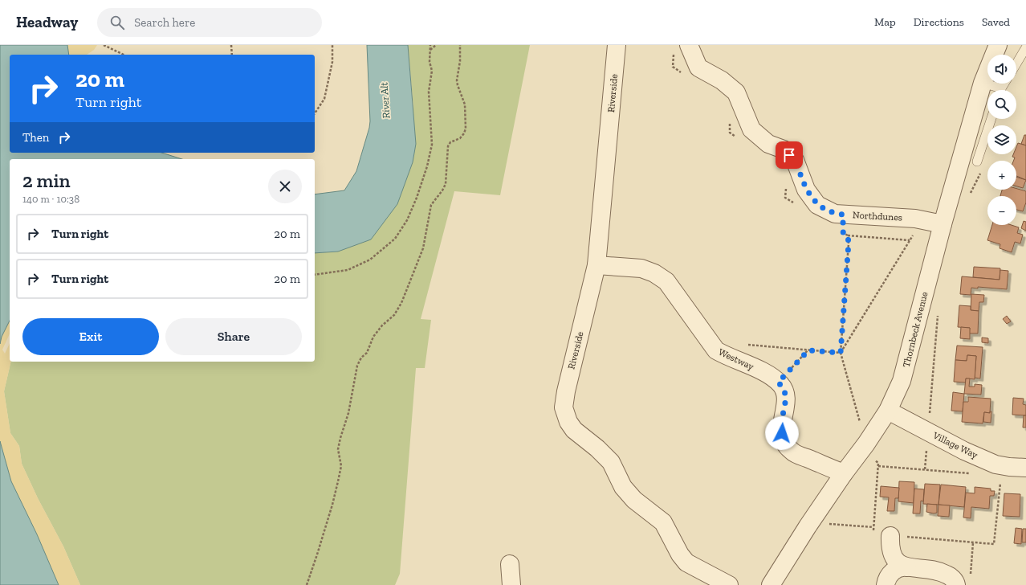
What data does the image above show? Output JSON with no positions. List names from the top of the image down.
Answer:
{
  "streets": {
    "street": [
      "Riverside",
      "Northdunes",
      "Thornbeck Avenue",
      "Westway",
      "Village Way"
    ]
  },
  "crossings": [
    ["Riverside", "Westway"],
    ["Northdunes", "Thornbeck Avenue"],
    ["Thornbeck Avenue", "Westway"],
    ["Thornbeck Avenue", "Village Way"]
  ],
  "water": ["River Alt"],
  "page": {
    "header": "Headway",
    "search": "Search here",
    "nav": ["Map", "Directions", "Saved"],
    "map_buttons": ["+", "−"],
    "turn": ["20 m", "Turn right"],
    "then": "Then",
    "heading": ["2 min", "140 m · 10:38"],
    "list": [
      {
        "name": "Turn right",
        "value": "20 m"
      },
      {
        "name": "Turn right",
        "value": "20 m"
      }
    ],
    "buttons": ["Exit", "Share"]
  }
}
